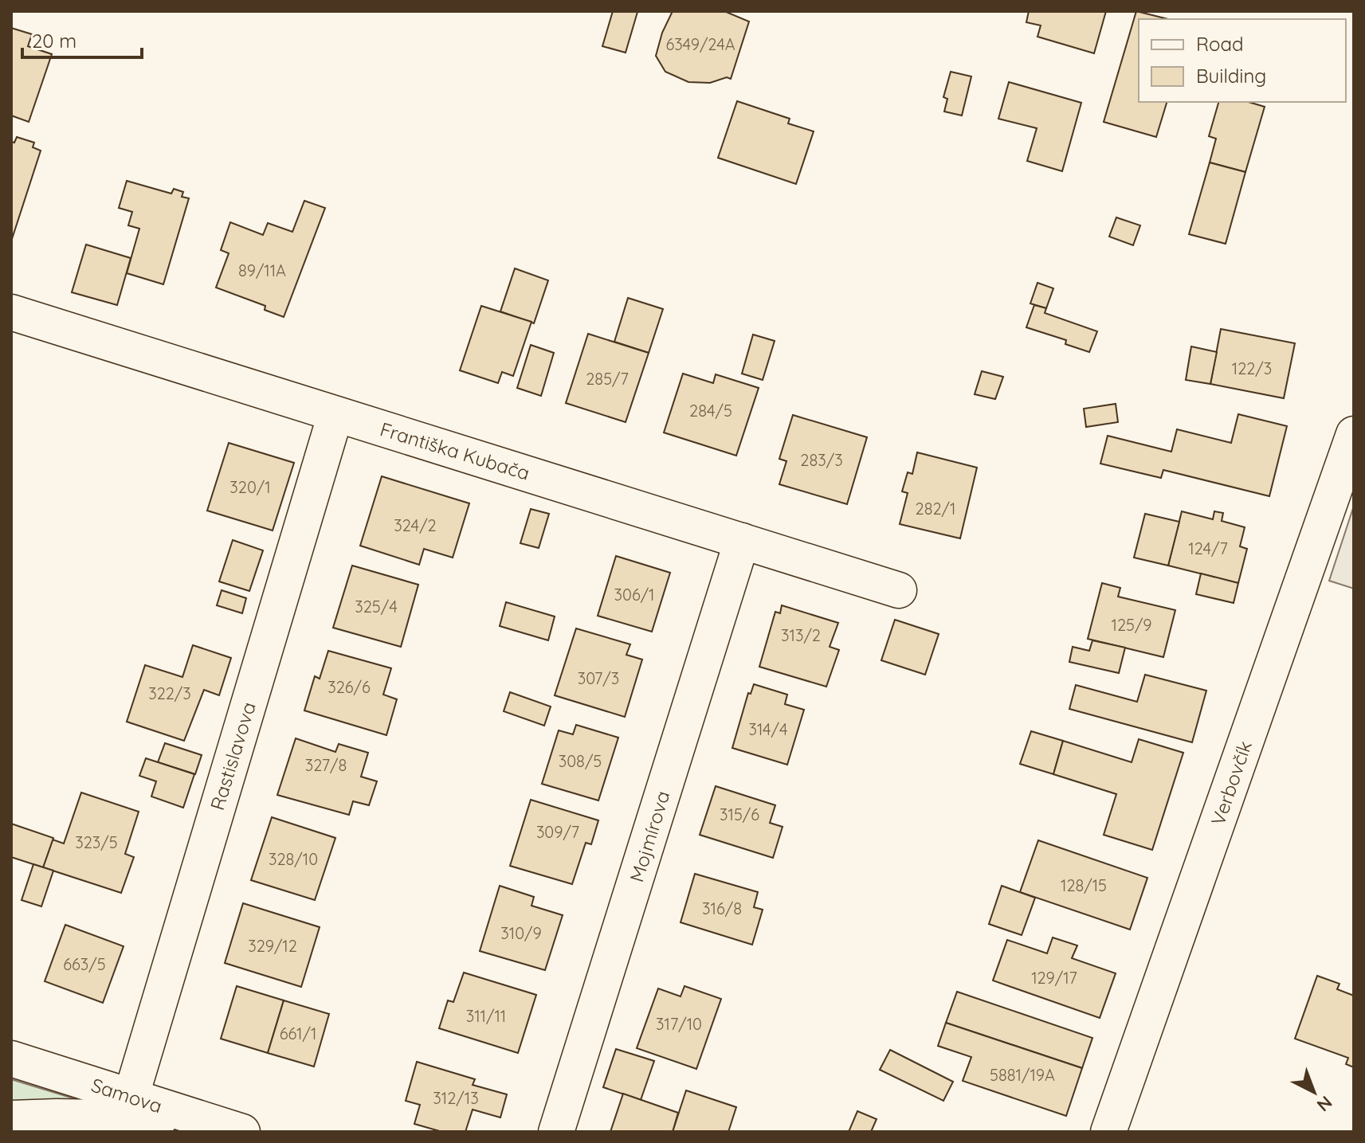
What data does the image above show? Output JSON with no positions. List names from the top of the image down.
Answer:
{
  "streets": {
    "street": [
      "Františka Kubača",
      "Rastislavova",
      "Verbovčík",
      "Mojmírova",
      "Samova"
    ]
  },
  "crossings": [
    ["Františka Kubača", "Rastislavova"],
    ["Františka Kubača", "Mojmírova"],
    ["Rastislavova", "Samova"]
  ],
  "house_numbers": [
    "6349/24A",
    "89/11A",
    "122/3",
    "285/7",
    "284/5",
    "283/3",
    "320/1",
    "282/1",
    "324/2",
    "124/7",
    "306/1",
    "325/4",
    "125/9",
    "313/2",
    "307/3",
    "326/6",
    "322/3",
    "314/4",
    "308/5",
    "327/8",
    "315/6",
    "309/7",
    "323/5",
    "328/10",
    "128/15",
    "316/8",
    "310/9",
    "329/12",
    "663/5",
    "129/17",
    "311/11",
    "317/10",
    "661/1",
    "5881/19A",
    "312/13"
  ],
  "legend": ["Road", "Building"],
  "scale_bar": "20 m",
  "north": "bottom right"
}
